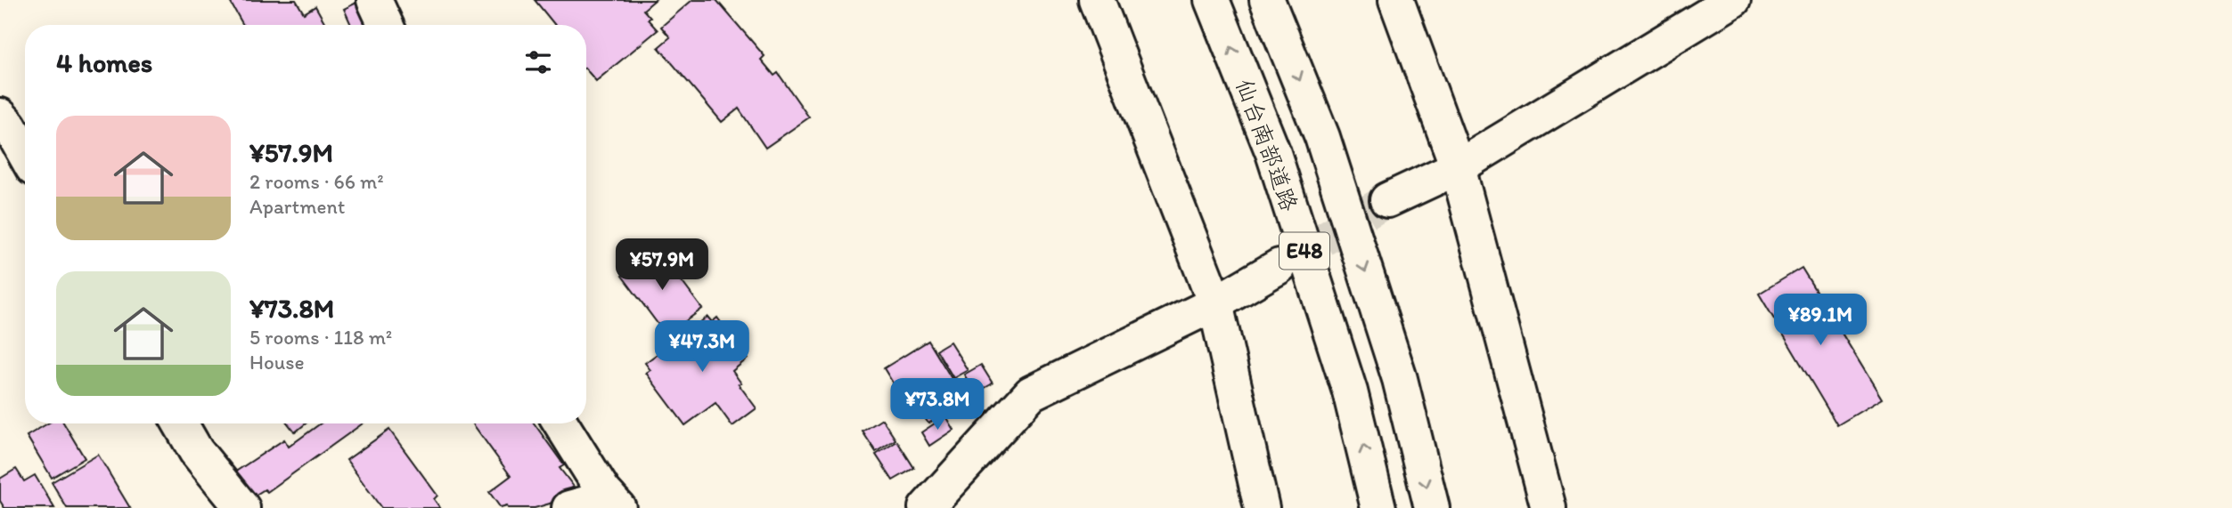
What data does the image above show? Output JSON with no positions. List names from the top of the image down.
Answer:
{
  "streets": {
    "main road": ["仙台南部道路", "E48"]
  },
  "page": {
    "heading": "4 homes",
    "list": [
      {
        "name": "¥57.9M",
        "note": "2 rooms · 66 m² · Apartment"
      },
      {
        "name": "¥73.8M",
        "note": "5 rooms · 118 m² · House"
      }
    ],
    "price": [
      "¥57.9M",
      "¥89.1M",
      "¥47.3M",
      "¥73.8M"
    ]
  }
}
